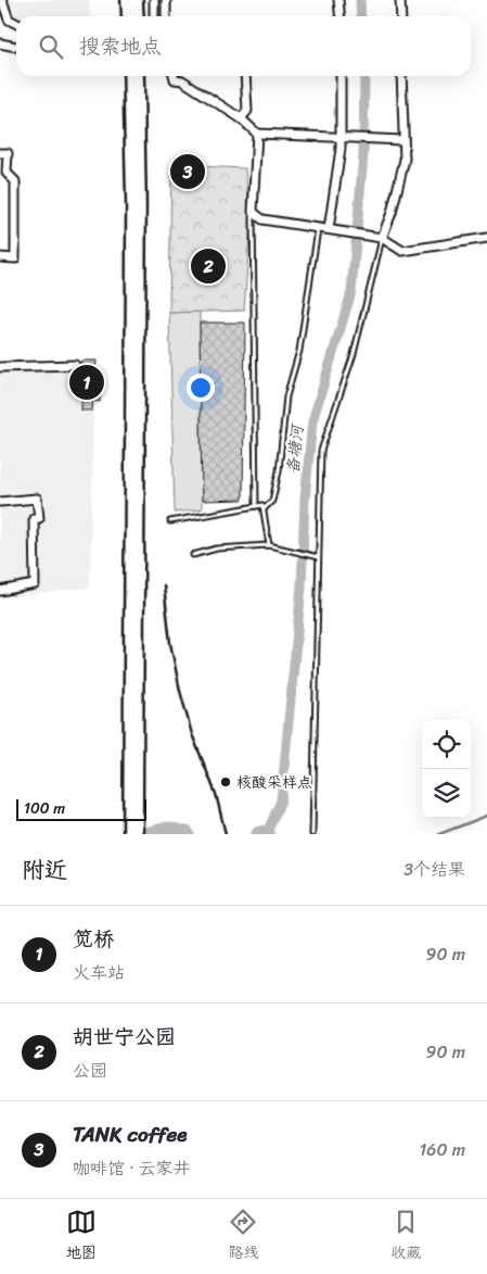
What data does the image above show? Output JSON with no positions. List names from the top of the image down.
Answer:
{
  "water": ["备塘河"],
  "places": ["核酸采样点"],
  "scale_bar": "100 m",
  "page": {
    "search": "搜索地点",
    "pins": ["3", "2", "1"],
    "scale": "100 m",
    "heading": ["附近", "3个结果"],
    "list": [
      {
        "mark": "1",
        "name": "笕桥",
        "note": "火车站",
        "value": "90 m"
      },
      {
        "mark": "2",
        "name": "胡世宁公园",
        "note": "公园",
        "value": "90 m"
      },
      {
        "mark": "3",
        "name": "TANK coffee",
        "note": "咖啡馆 · 云家井",
        "value": "160 m"
      }
    ],
    "nav": ["地图", "路线", "收藏"]
  }
}
